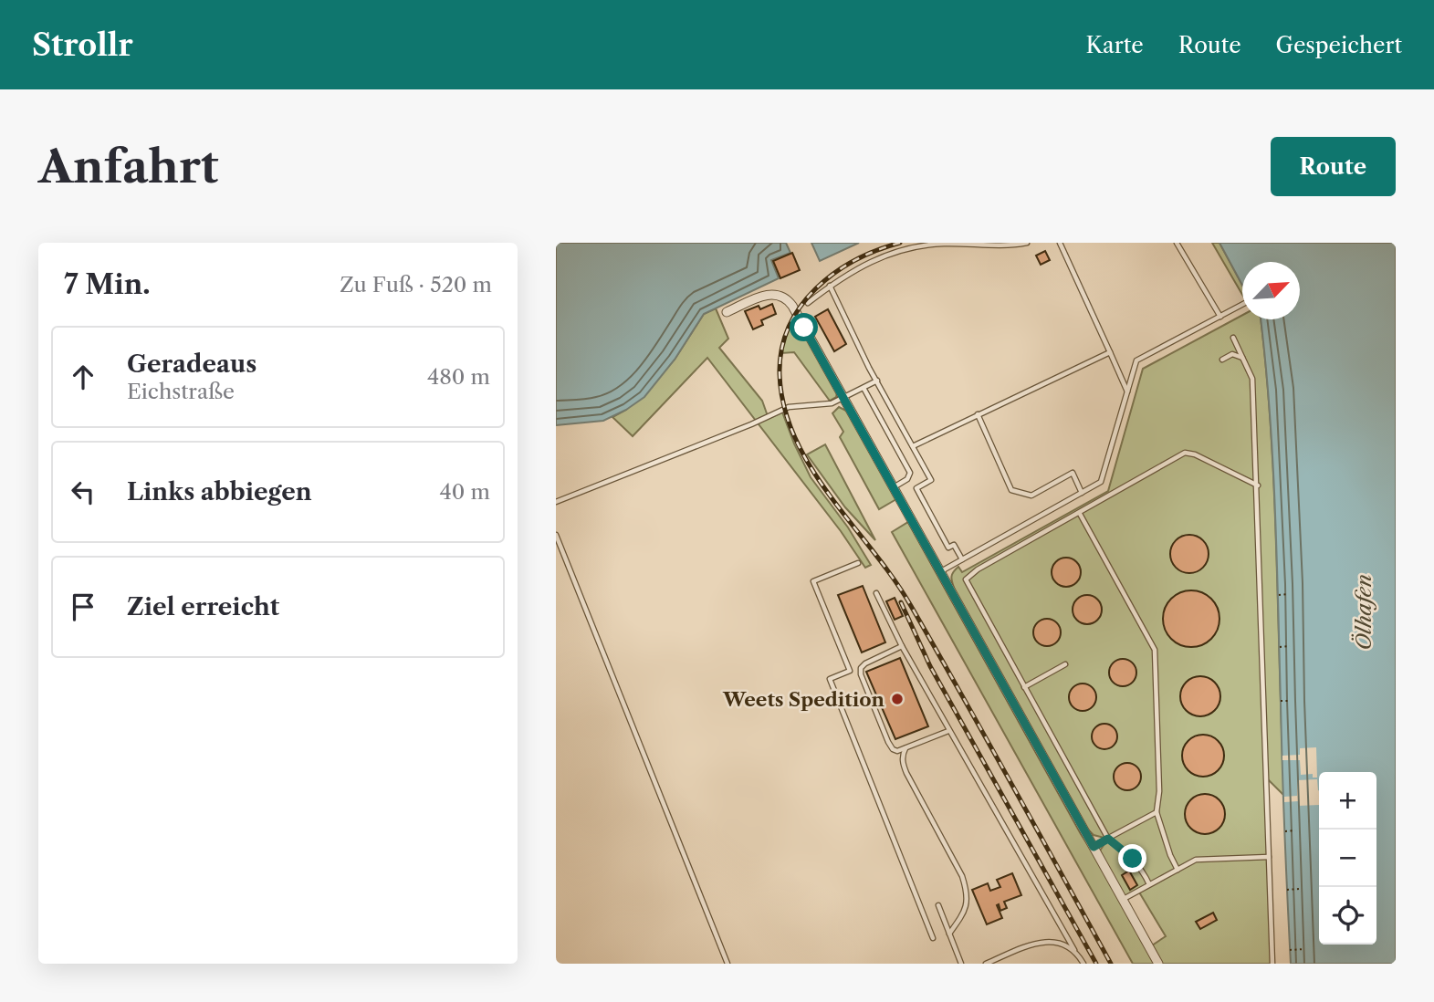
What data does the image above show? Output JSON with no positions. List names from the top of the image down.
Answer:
{
  "water": ["Ölhafen"],
  "places": ["Weets Spedition"],
  "north": "top right",
  "page": {
    "header": "Strollr",
    "nav": ["Karte", "Route", "Gespeichert"],
    "buttons": "Route",
    "title": "Anfahrt",
    "heading": ["7 Min.", "Zu Fuß · 520 m"],
    "list": [
      ["Geradeaus", "Eichstraße", "480 m"],
      ["Links abbiegen", "40 m"],
      "Ziel erreicht"
    ],
    "map_buttons": ["+", "−"]
  }
}
